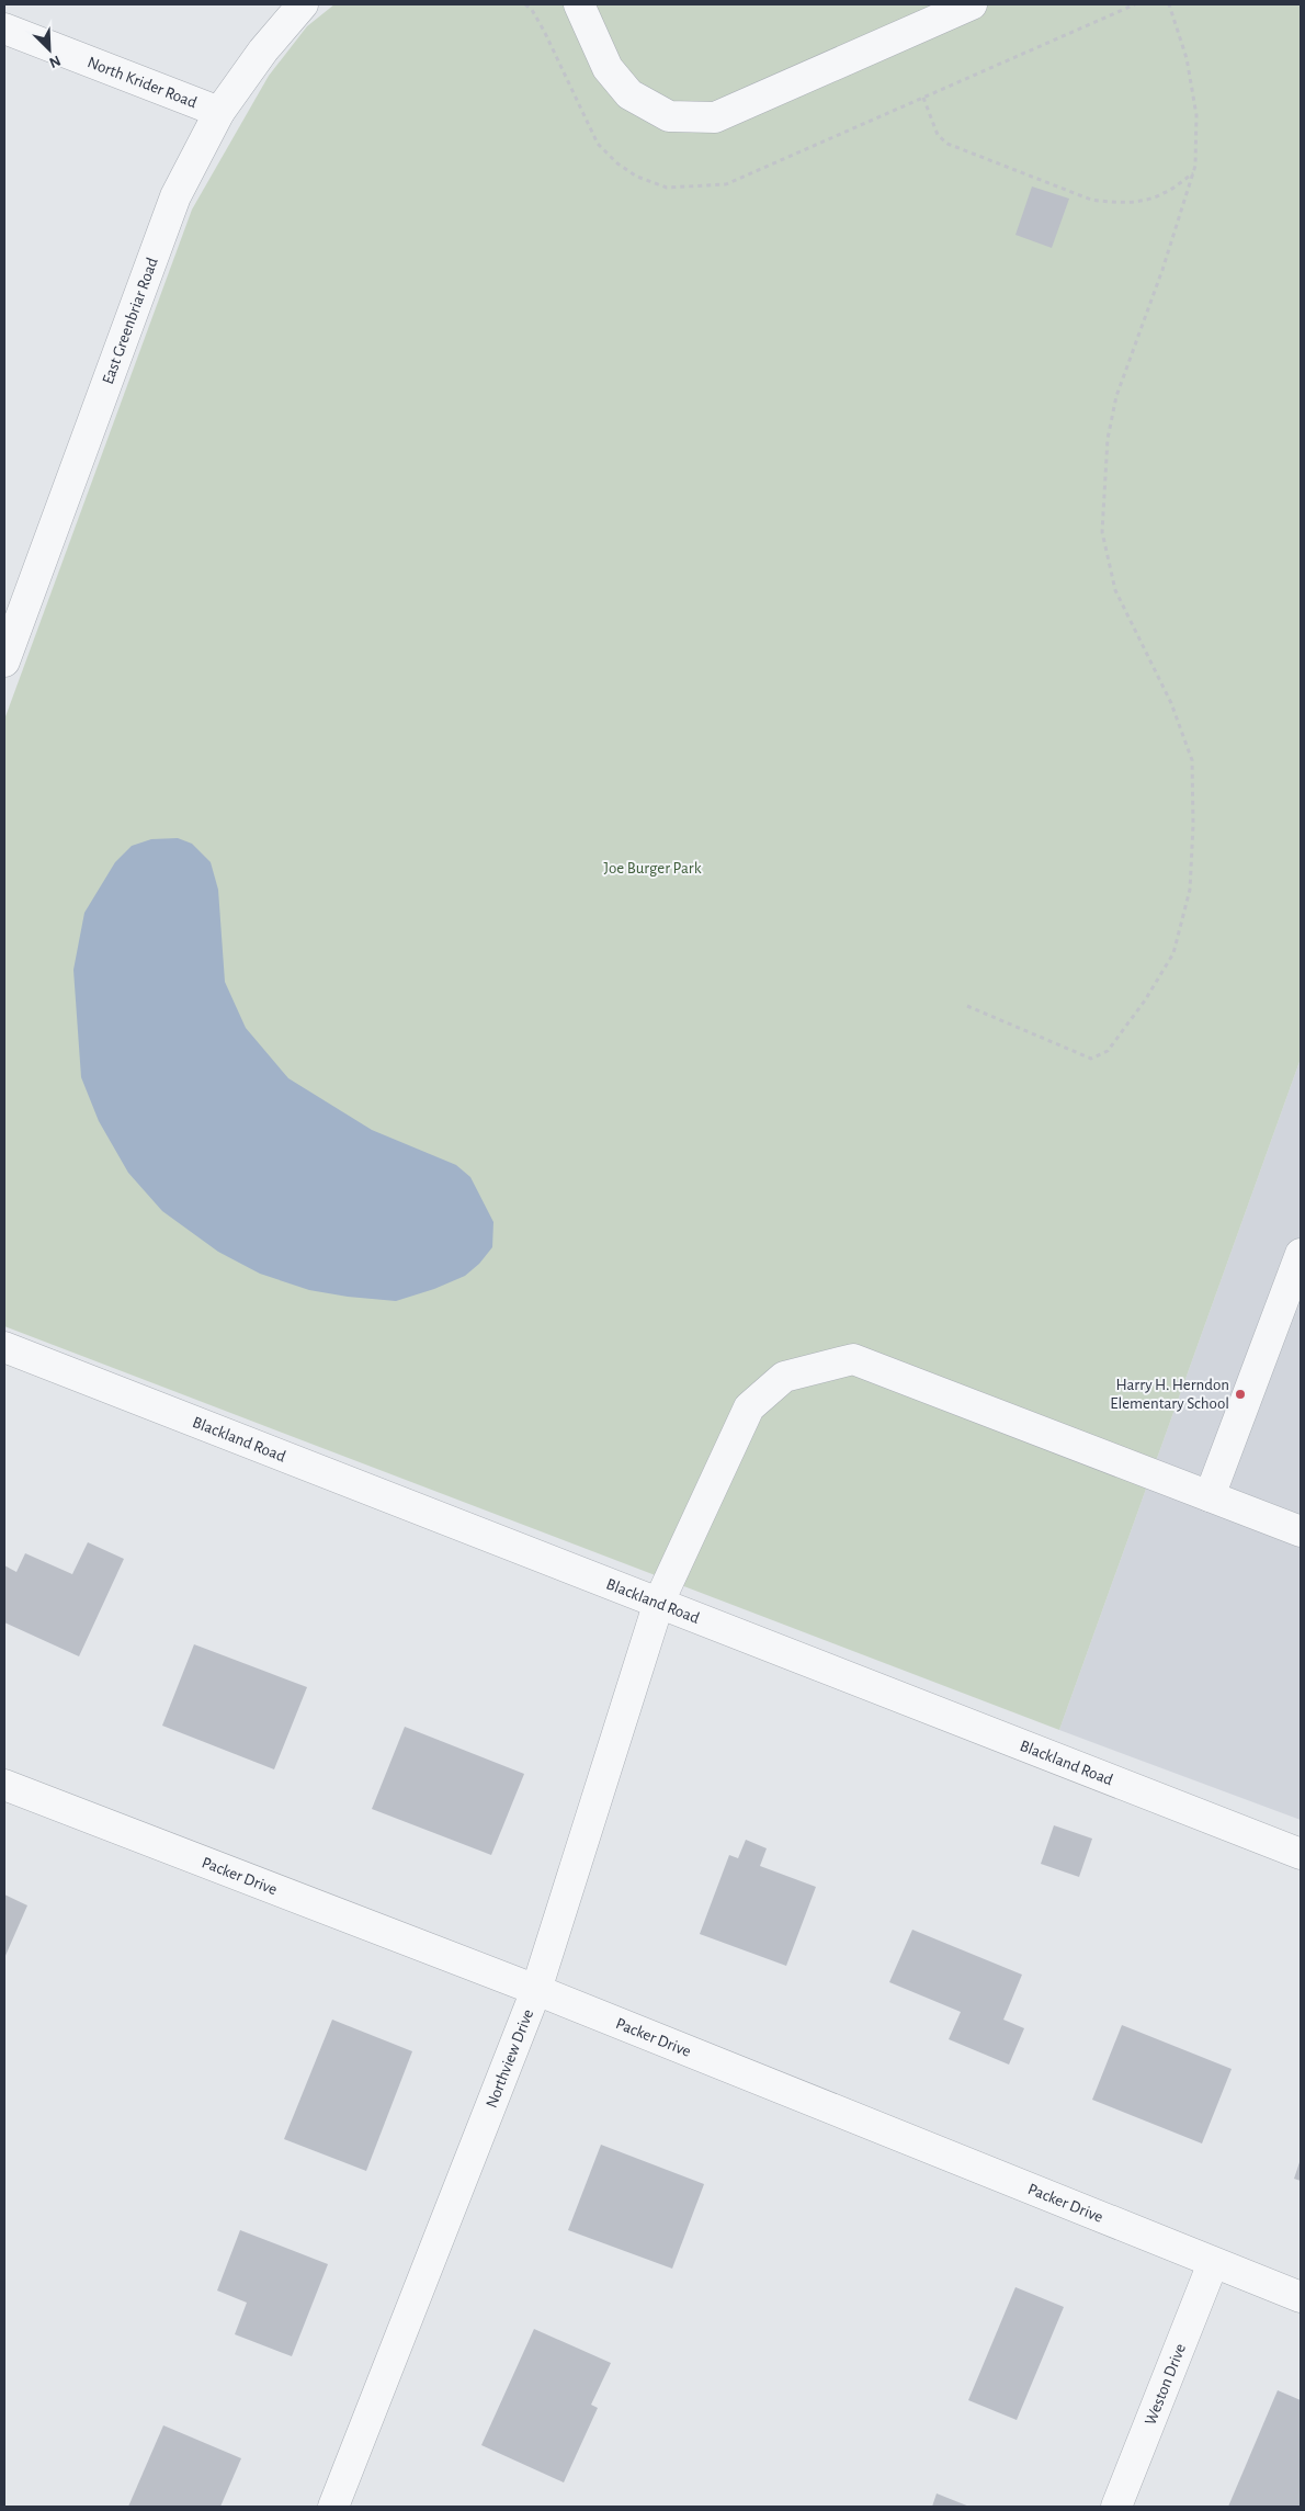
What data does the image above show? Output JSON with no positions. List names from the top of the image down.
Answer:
{
  "streets": {
    "street": [
      "North Krider Road",
      "East Greenbriar Road",
      "Blackland Road",
      "Packer Drive",
      "Northview Drive",
      "Weston Drive"
    ]
  },
  "crossings": [
    ["North Krider Road", "East Greenbriar Road"],
    ["Blackland Road", "Northview Drive"],
    ["Packer Drive", "Northview Drive"],
    ["Packer Drive", "Weston Drive"]
  ],
  "parks": ["Joe Burger Park"],
  "places": ["Harry H. Herndon Elementary School"],
  "north": "bottom right"
}
